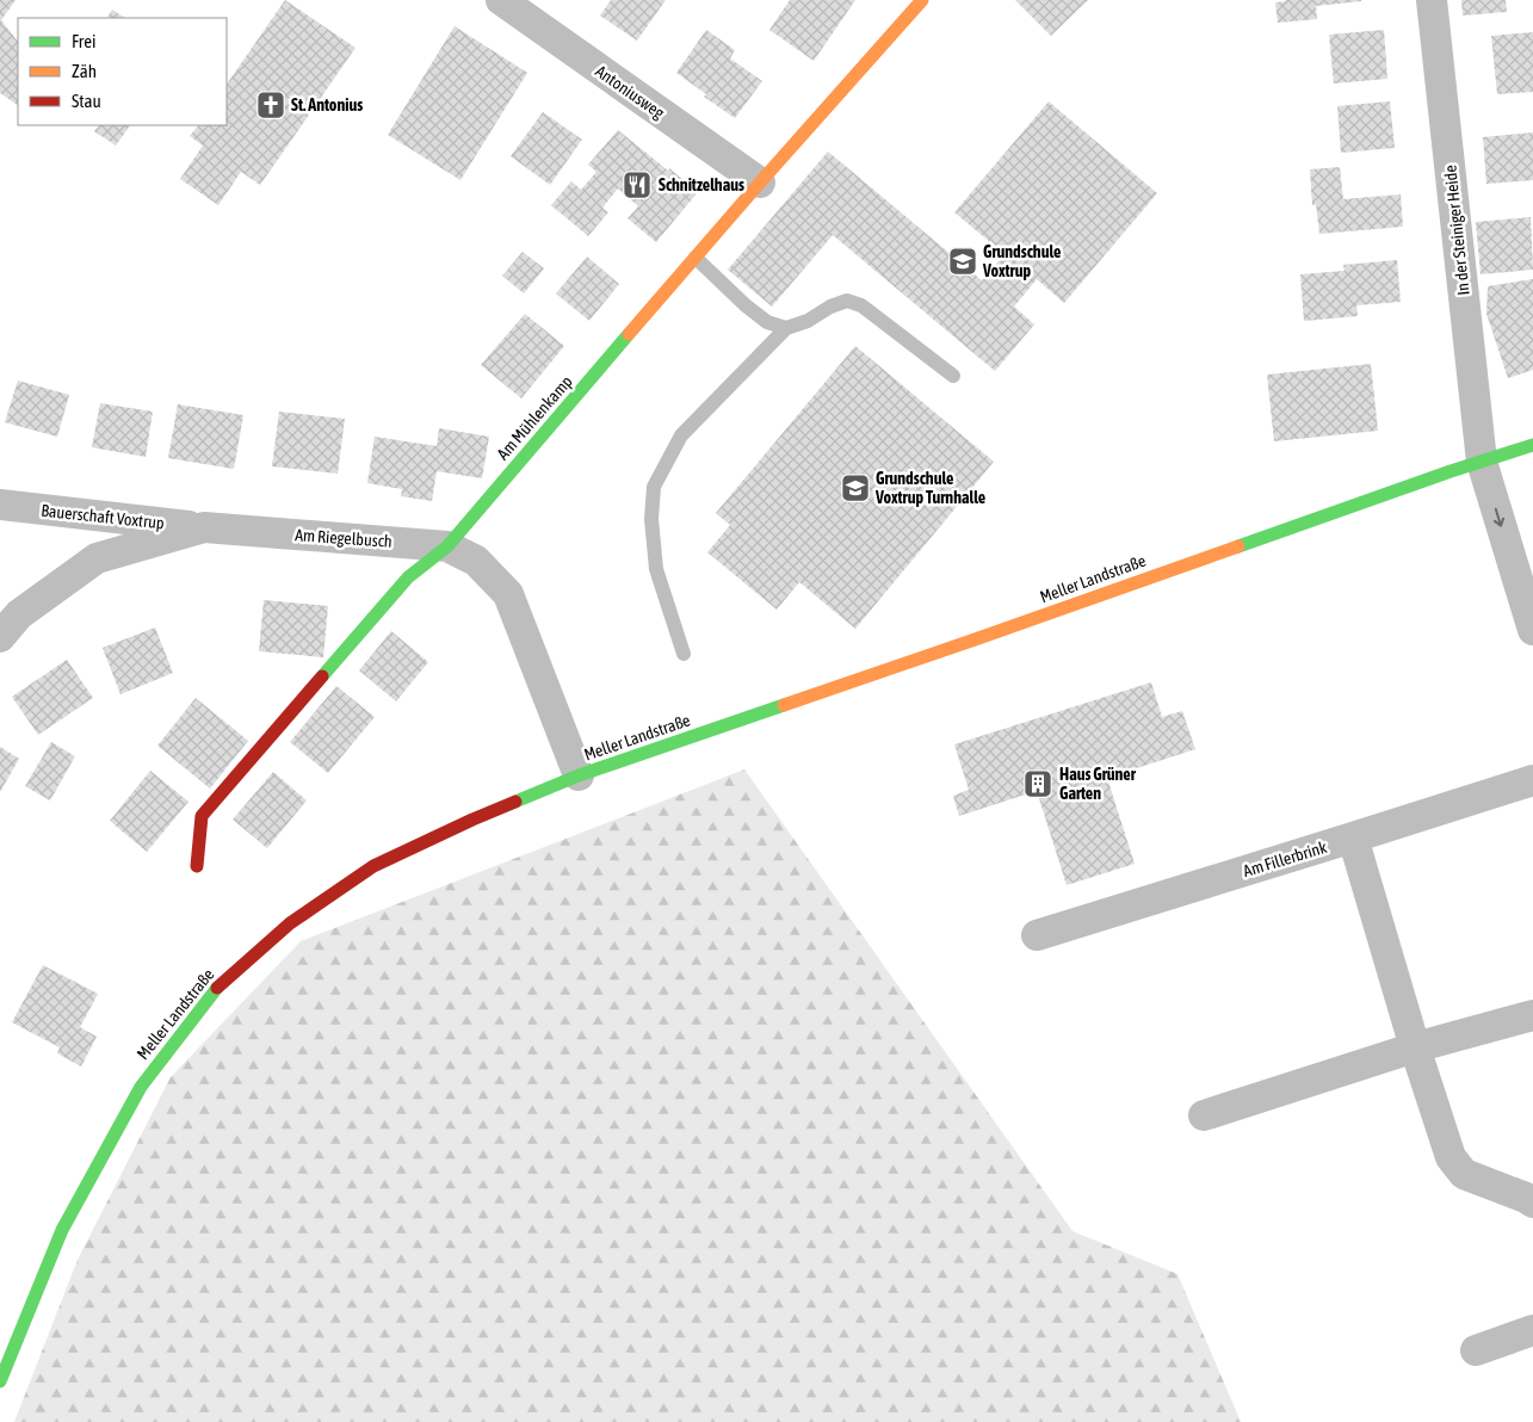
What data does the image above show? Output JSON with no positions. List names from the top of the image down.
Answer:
{
  "streets": {
    "street": [
      "Antoniusweg",
      "In der Steiniger Heide",
      "Am Mühlenkamp",
      "Bauerschaft Voxtrup",
      "Am Riegelbusch",
      "Meller Landstraße",
      "Am Fillerbrink"
    ]
  },
  "crossings": [
    ["Antoniusweg", "Am Mühlenkamp"],
    ["In der Steiniger Heide", "Meller Landstraße"],
    ["Am Mühlenkamp", "Am Riegelbusch"],
    ["Bauerschaft Voxtrup", "Am Riegelbusch"],
    ["Am Riegelbusch", "Meller Landstraße"]
  ],
  "places": {
    "church": ["St. Antonius"],
    "restaurant": ["Schnitzelhaus"],
    "school or university": ["Grundschule Voxtrup", "Grundschule Voxtrup Turnhalle"],
    "building": ["Haus Grüner Garten"]
  },
  "legend": ["Frei", "Zäh", "Stau"]
}
